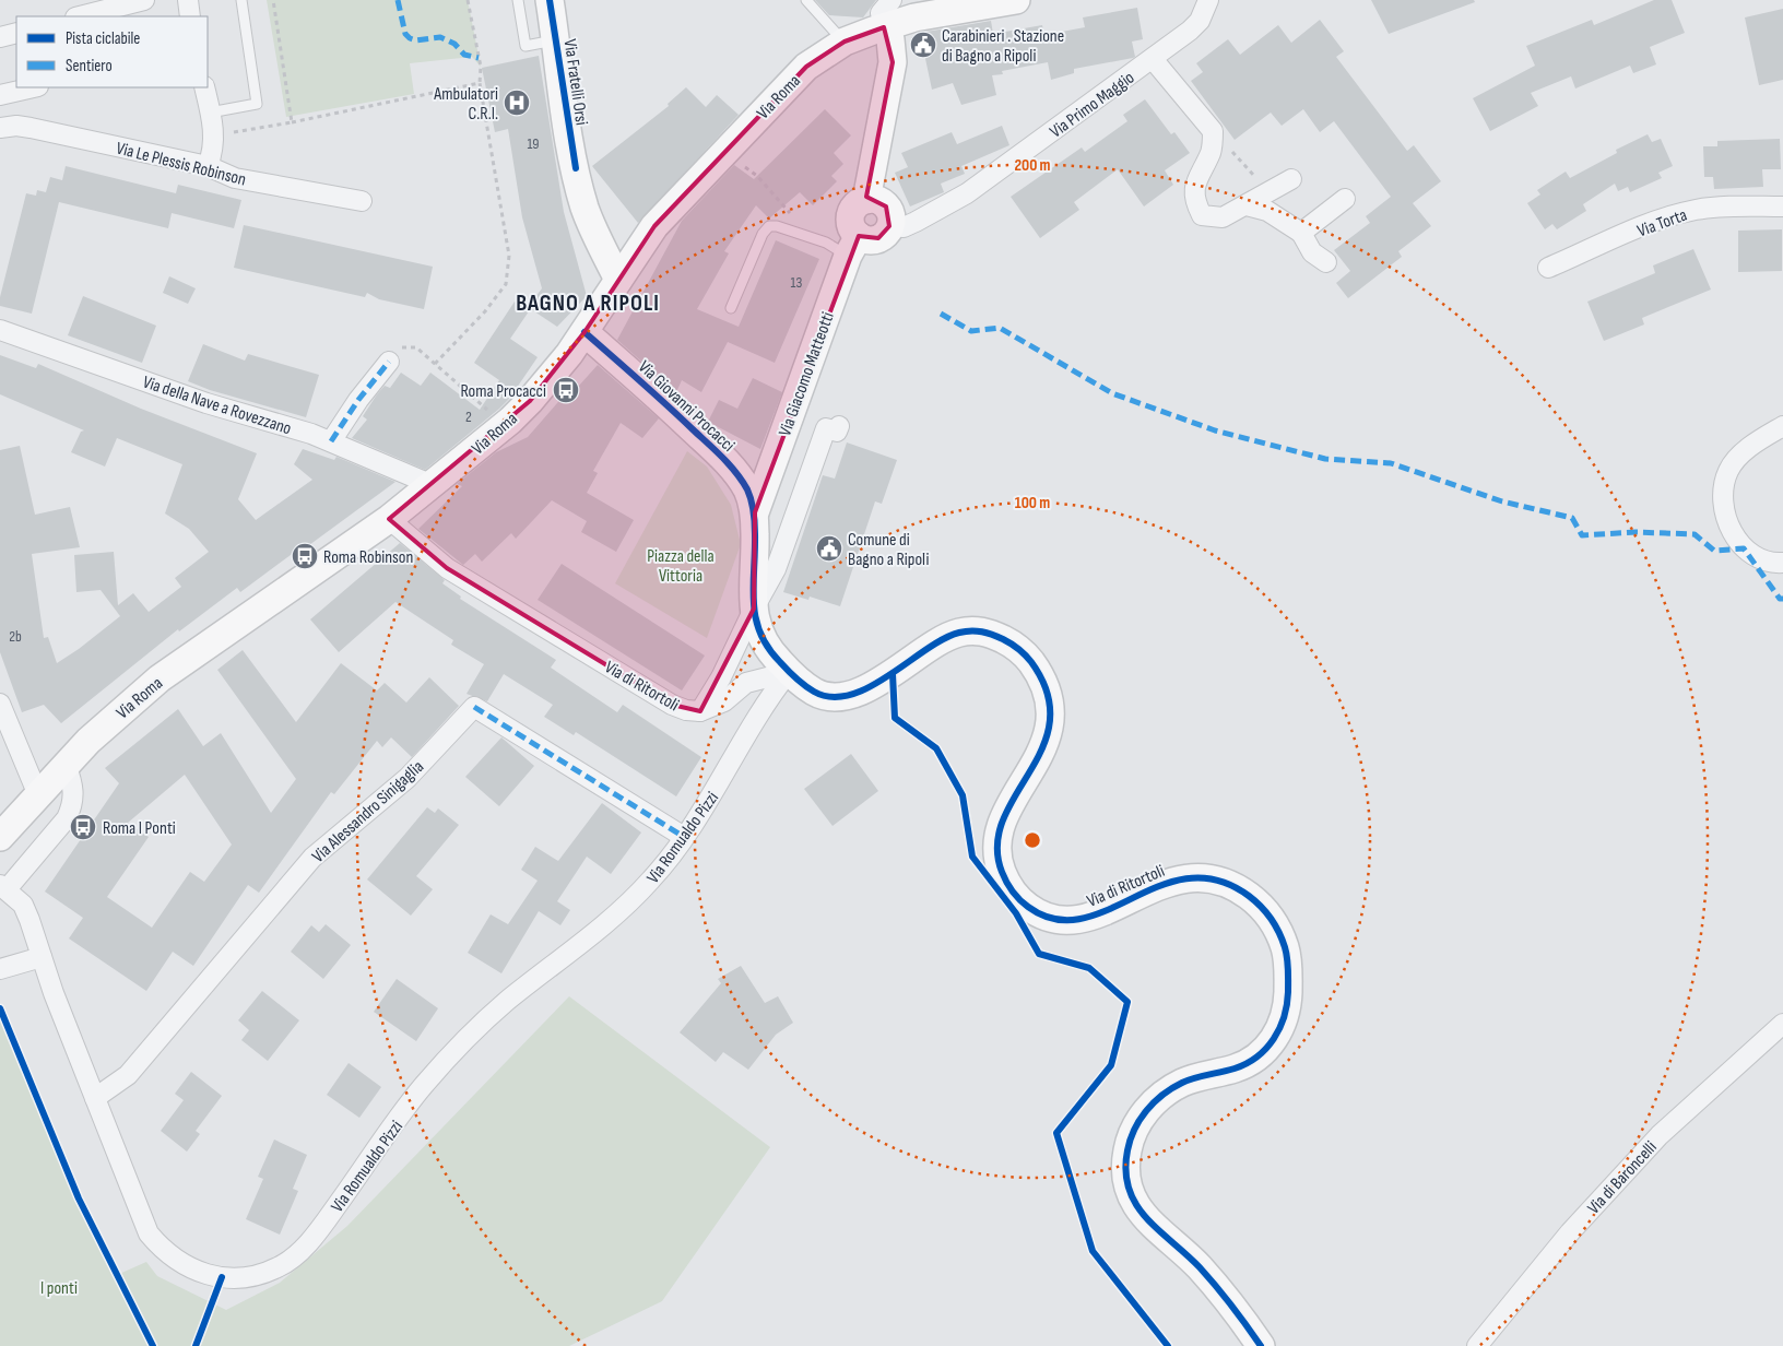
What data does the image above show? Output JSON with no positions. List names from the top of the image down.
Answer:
{
  "streets": {
    "street": [
      "Via Fratelli Orsi",
      "Via Roma",
      "Via Primo Maggio",
      "Via Le Plessis Robinson",
      "Via Torta",
      "Via Giacomo Matteotti",
      "Via della Nave a Rovezzano",
      "Via Giovanni Procacci",
      "Via di Ritortoli",
      "Via Alessandro Sinigaglia",
      "Via Romualdo Pizzi",
      "Via di Baroncelli"
    ]
  },
  "crossings": [
    ["Via Fratelli Orsi", "Via Roma"],
    ["Via Roma", "Via della Nave a Rovezzano"],
    ["Via Roma", "Via Giovanni Procacci"],
    ["Via Roma", "Via di Ritortoli"],
    ["Via Primo Maggio", "Via Giacomo Matteotti"],
    ["Via Giacomo Matteotti", "Via Giovanni Procacci"],
    ["Via di Ritortoli", "Via Romualdo Pizzi"],
    ["Via Alessandro Sinigaglia", "Via Romualdo Pizzi"]
  ],
  "districts": ["BAGNO A RIPOLI"],
  "parks": ["Piazza della Vittoria", "I ponti"],
  "places": {
    "public building": ["Carabinieri . Stazione di Bagno a Ripoli", "Comune di Bagno a Ripoli"],
    "hospital": ["Ambulatori C.R.I."],
    "bus stop": ["Roma Procacci", "Roma Robinson", "Roma I Ponti"]
  },
  "house_numbers": [
    "19",
    "13",
    "2",
    "2b"
  ],
  "legend": ["Pista ciclabile", "Sentiero"],
  "rings": ["200 m", "100 m"]
}
